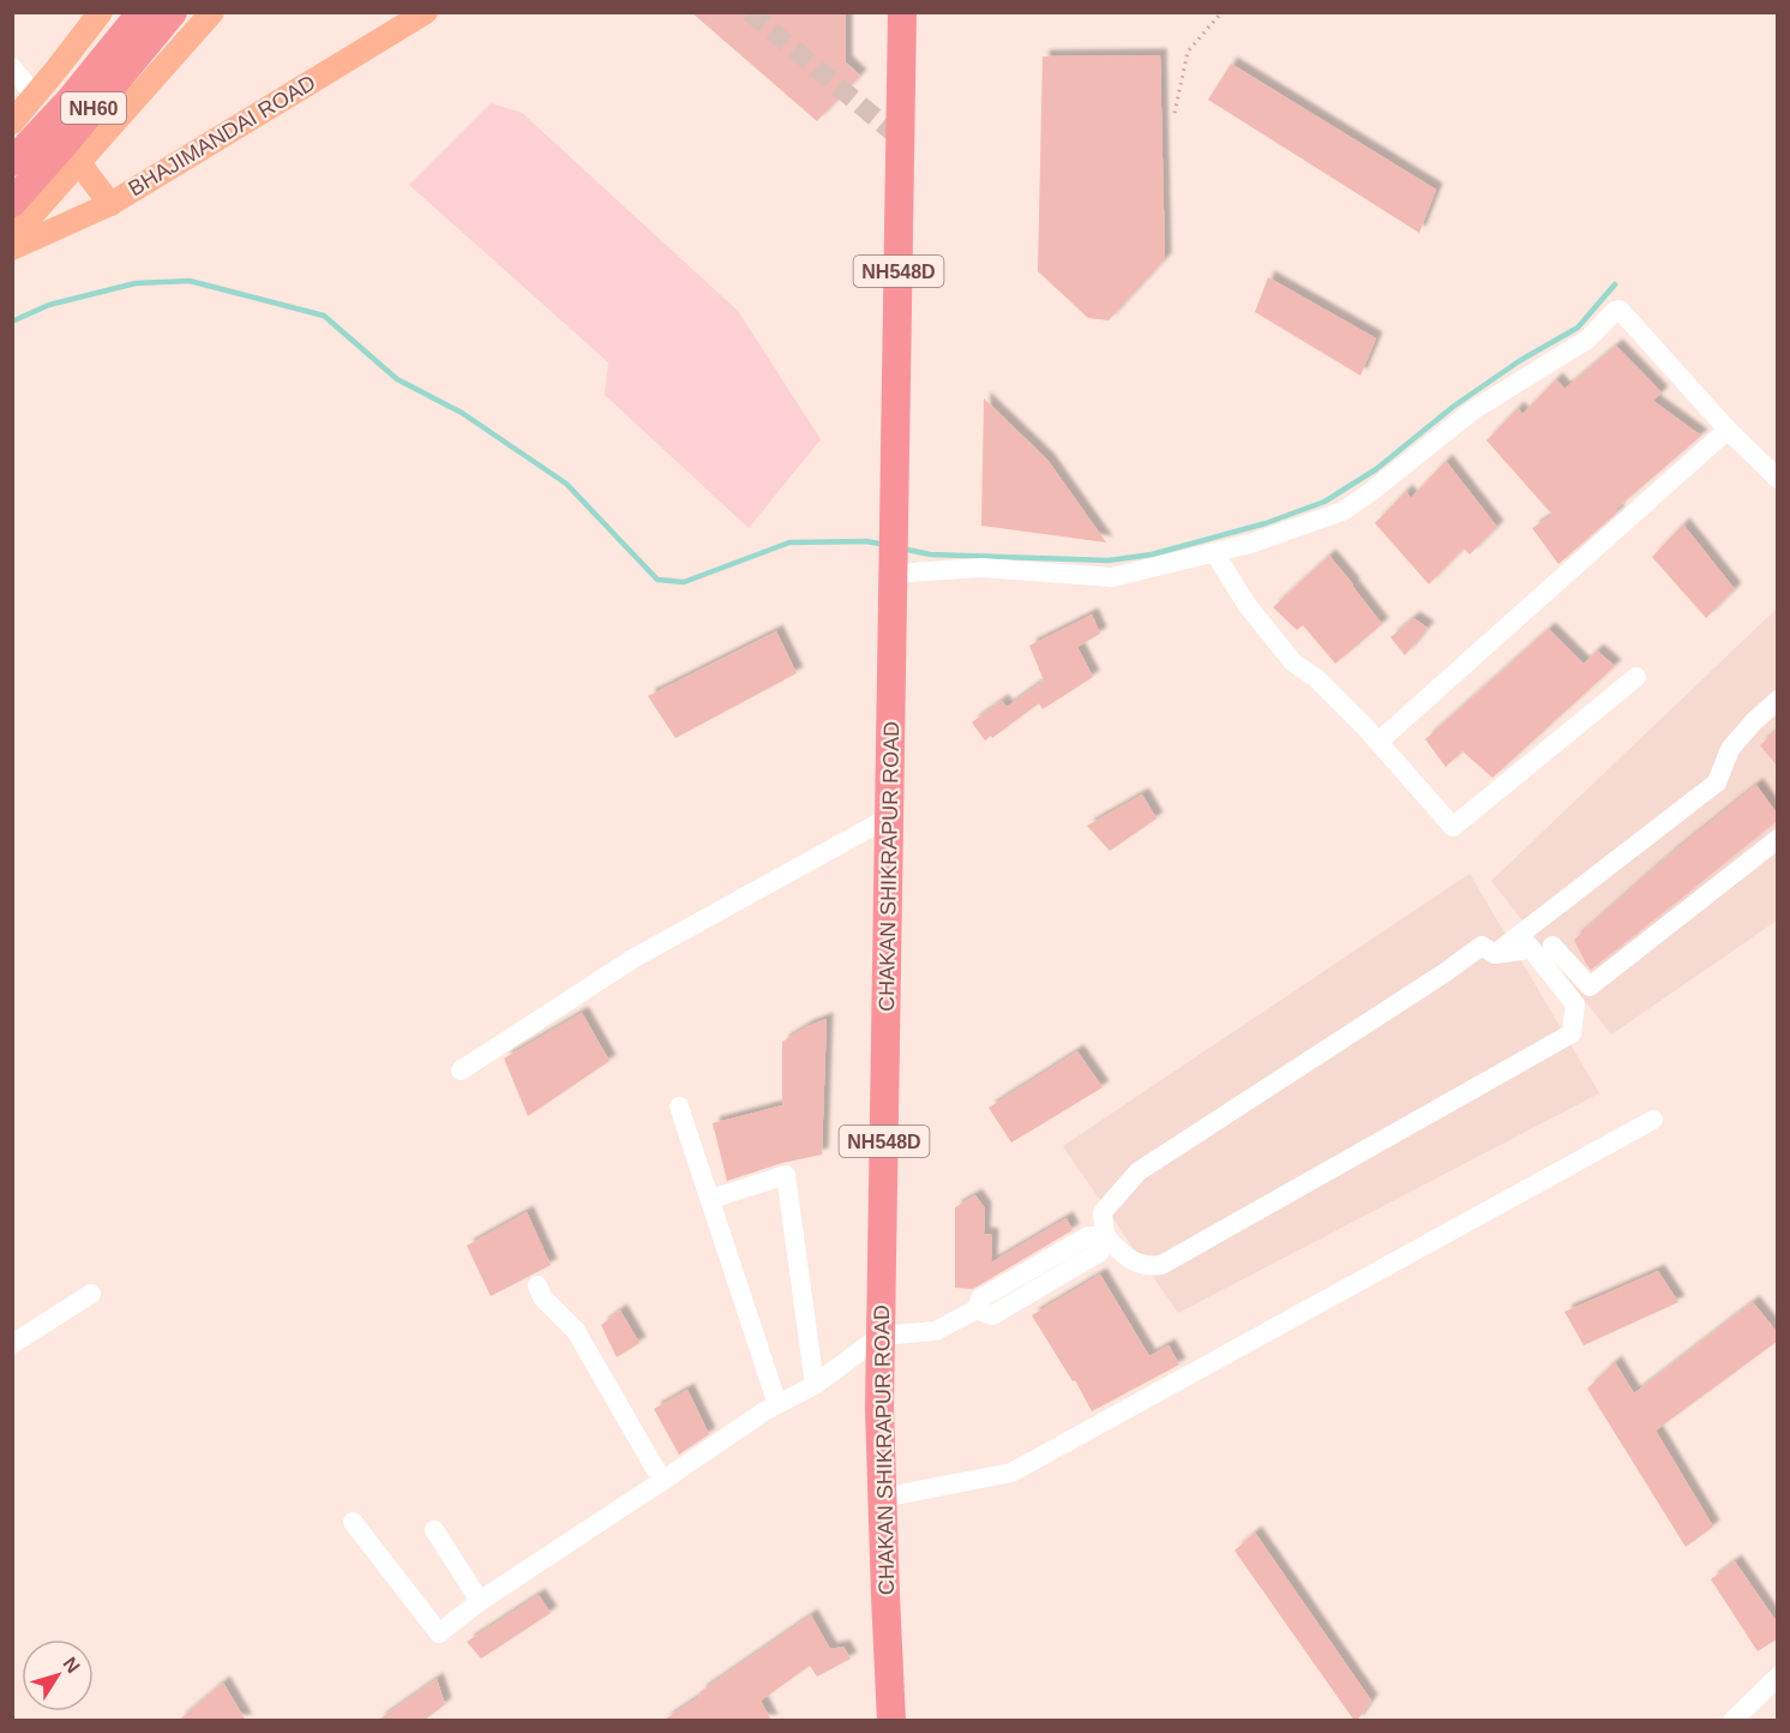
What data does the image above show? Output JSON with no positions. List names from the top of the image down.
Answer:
{
  "streets": {
    "highway": ["NH60", "NH548D", "CHAKAN SHIKRAPUR ROAD"],
    "main road": ["BHAJIMANDAI ROAD"]
  },
  "north": "top right"
}
